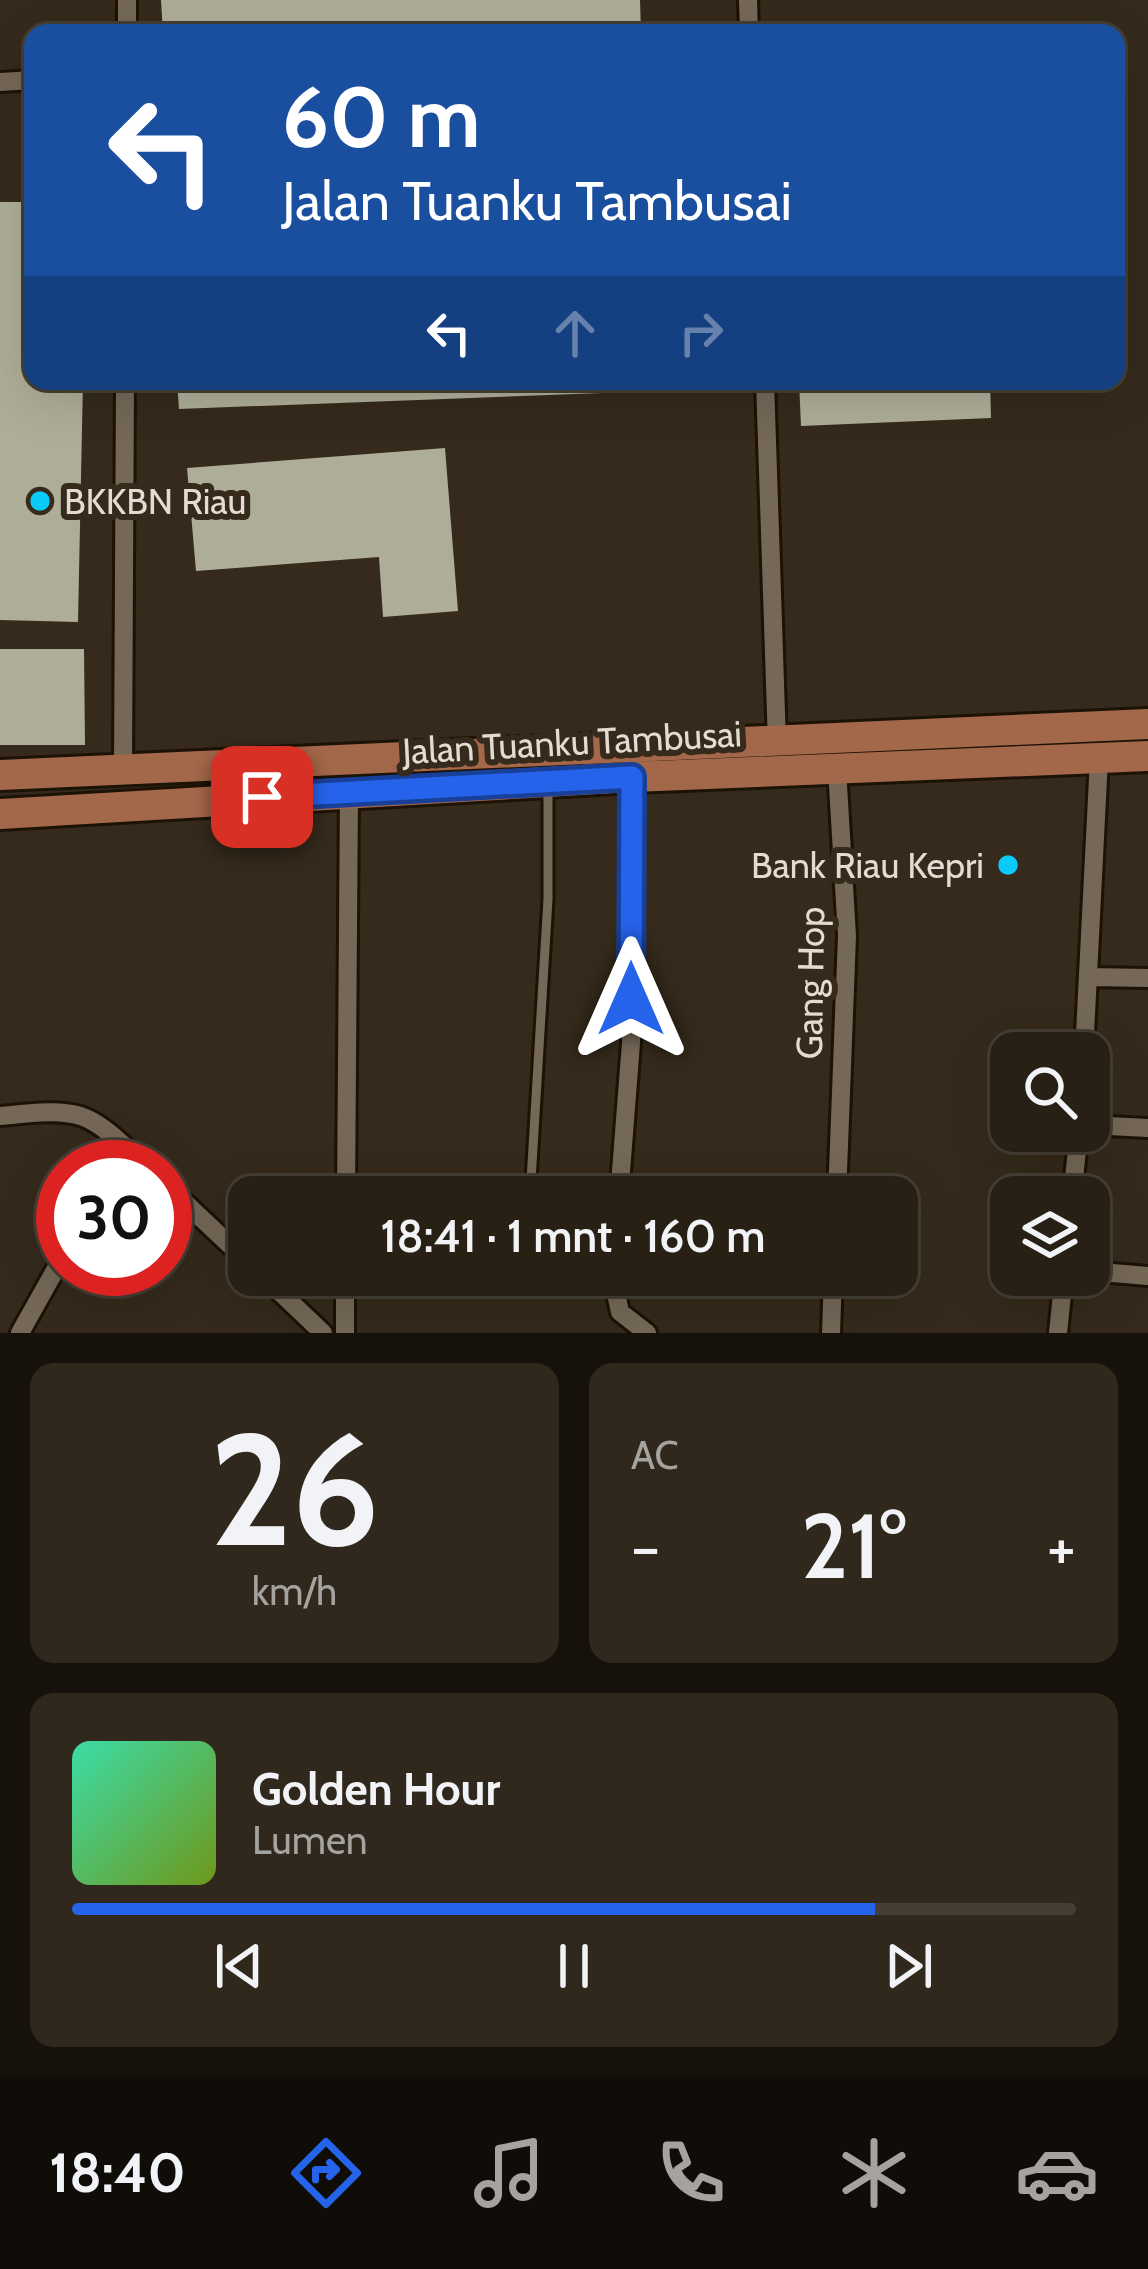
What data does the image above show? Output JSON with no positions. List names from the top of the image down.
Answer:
{
  "streets": {
    "main road": ["Jalan Tuanku Tambusai"],
    "street": ["Gang Hop"]
  },
  "crossings": [
    ["Jalan Tuanku Tambusai", "Gang Hop"]
  ],
  "places": ["BKKBN Riau", "Bank Riau Kepri"],
  "page": {
    "turn": ["60 m", "Jalan Tuanku Tambusai"],
    "limit": "30",
    "trip": "18:41 · 1 mnt · 160 m",
    "tile": [
      ["26", "km/h"],
      "AC"
    ],
    "heat": ["−", "21°", "+"],
    "song": ["Golden Hour", "Lumen"],
    "tabs": "18:40"
  }
}
